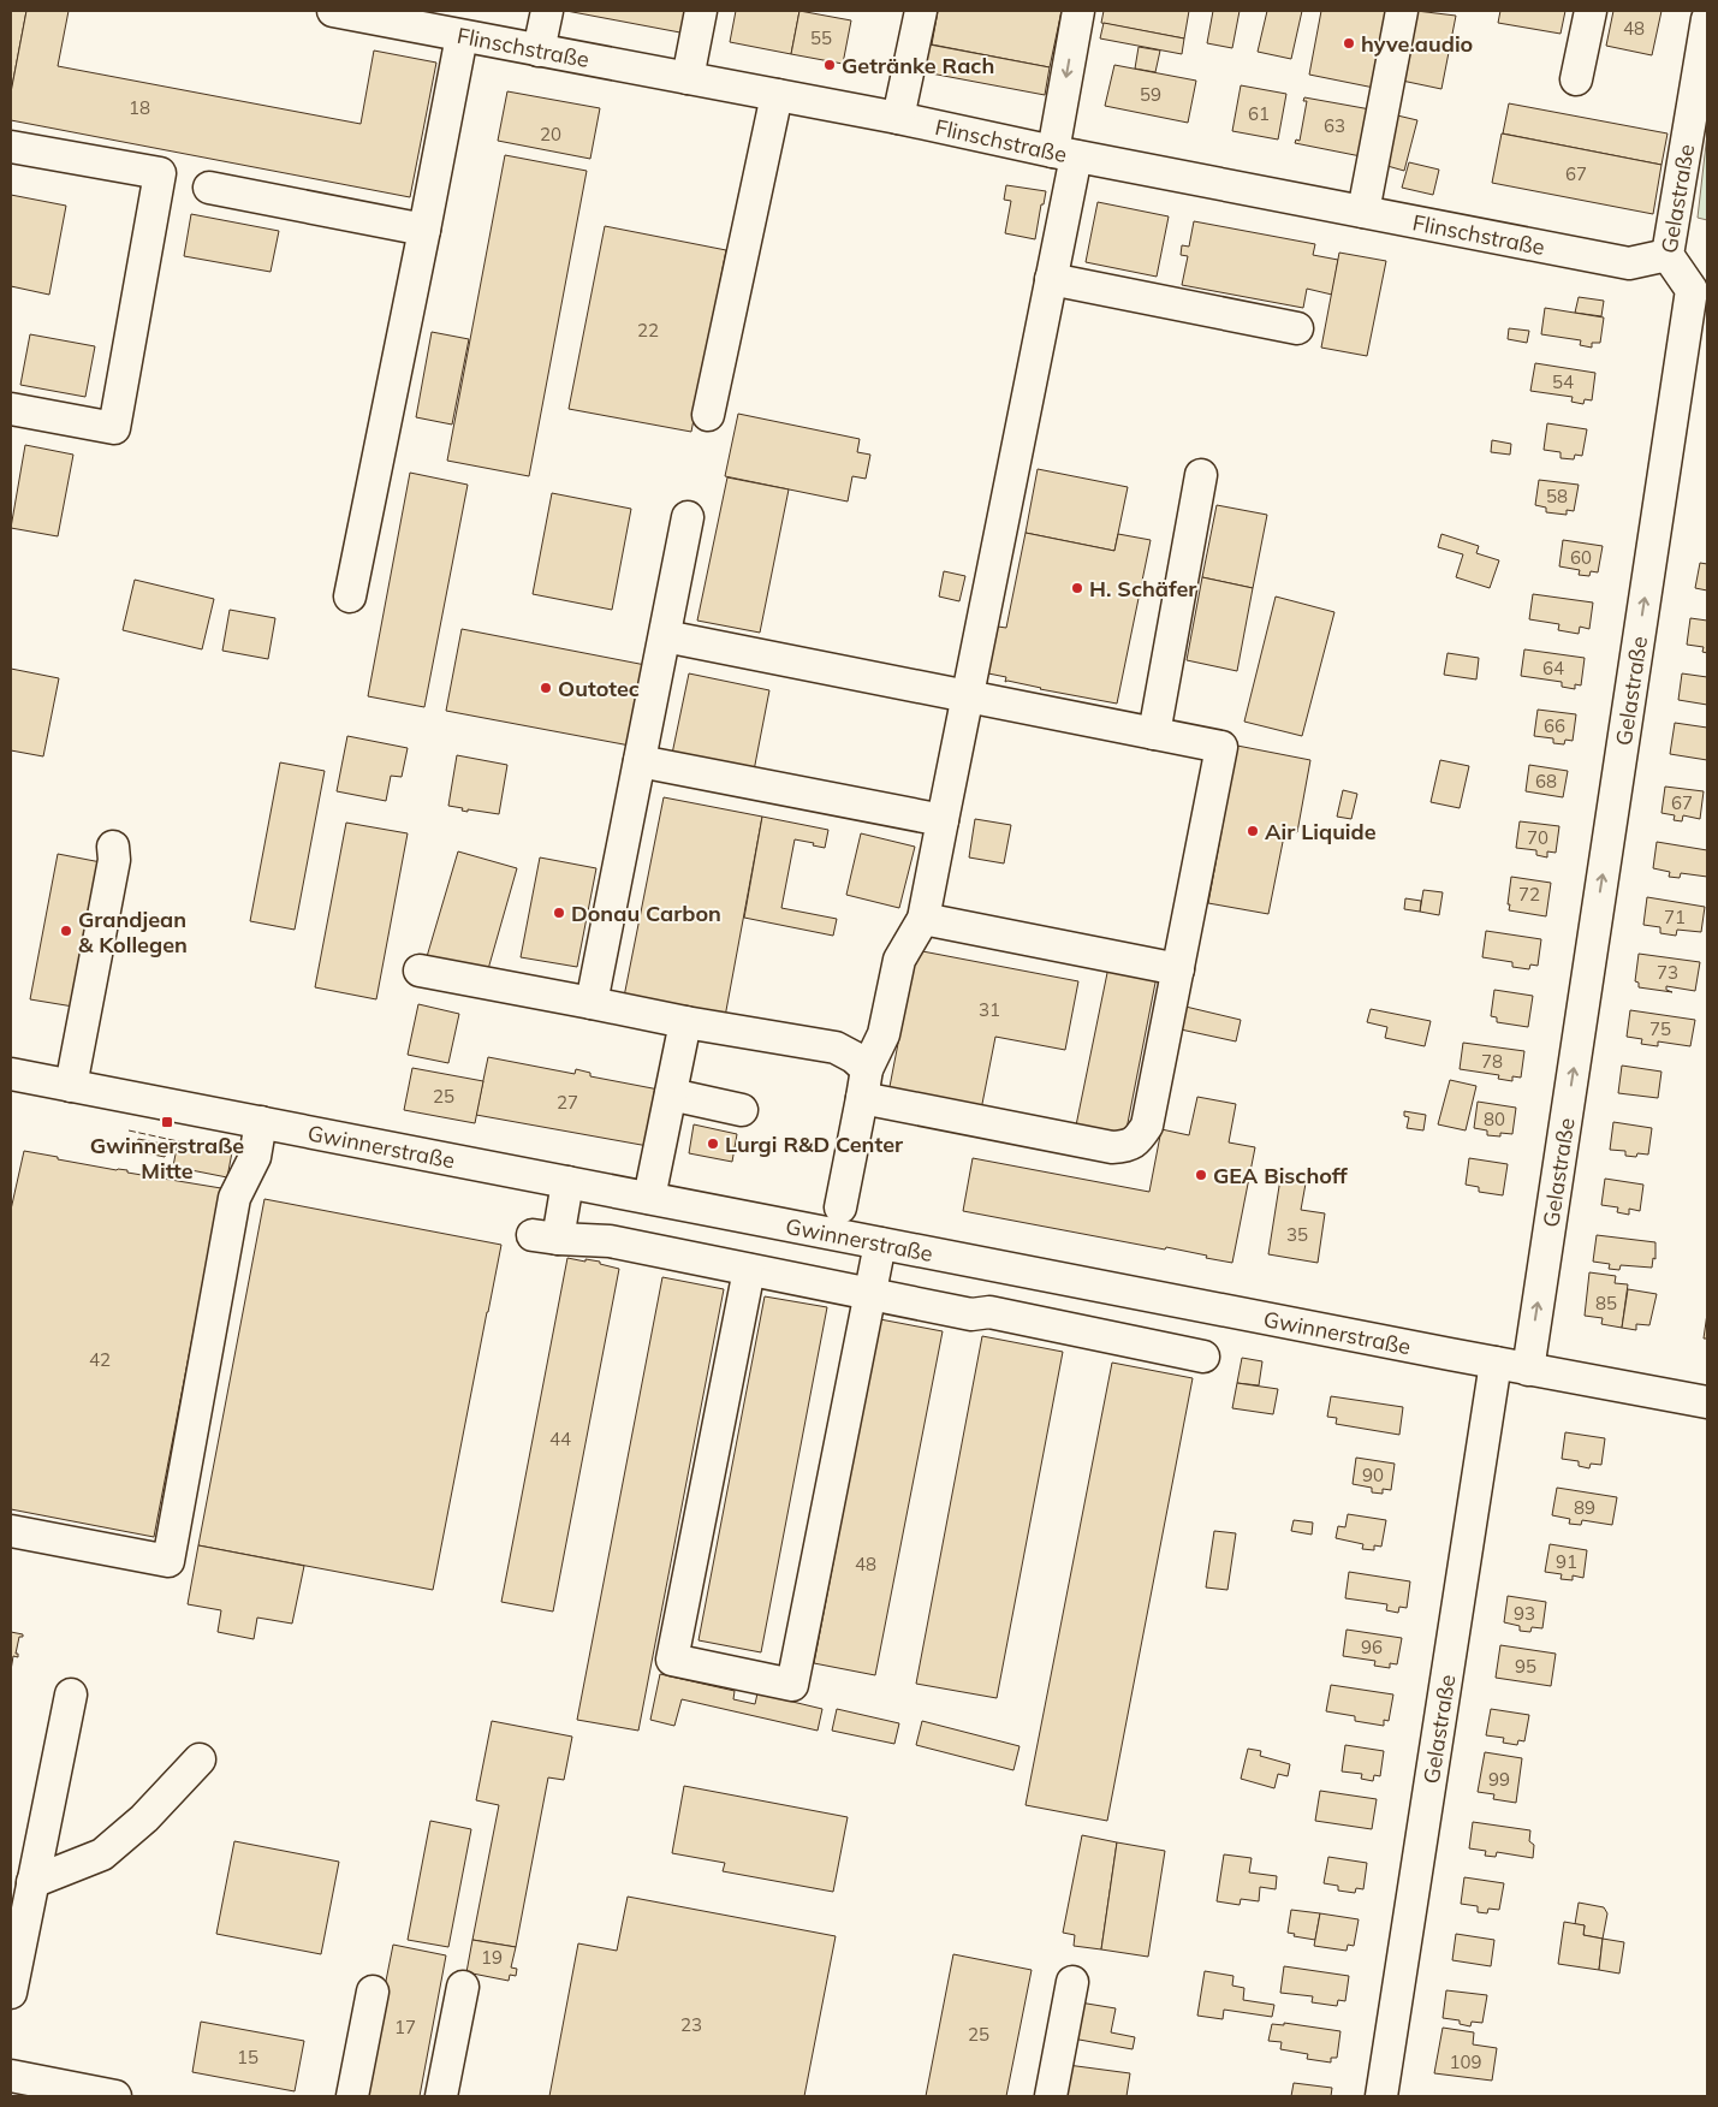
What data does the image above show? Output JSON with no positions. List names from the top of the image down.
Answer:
{
  "streets": {
    "street": ["Flinschstraße", "Gelastraße", "Gwinnerstraße"]
  },
  "crossings": [
    ["Flinschstraße", "Gelastraße"],
    ["Gelastraße", "Gwinnerstraße"]
  ],
  "one_way": ["Gelastraße"],
  "places": {
    "other": [
      "hyve.audio",
      "Getränke Rach",
      "H. Schäfer",
      "Outotec",
      "Air Liquide",
      "Donau Carbon",
      "Grandjean & Kollegen",
      "Lurgi R&D Center",
      "GEA Bischoff"
    ],
    "transit": ["Gwinnerstraße Mitte"]
  },
  "house_numbers": [
    "48",
    "55",
    "59",
    "18",
    "61",
    "63",
    "20",
    "67",
    "22",
    "54",
    "58",
    "60",
    "64",
    "66",
    "68",
    "67",
    "70",
    "72",
    "71",
    "73",
    "31",
    "75",
    "78",
    "25",
    "27",
    "80",
    "35",
    "85",
    "42",
    "44",
    "90",
    "89",
    "91",
    "48",
    "93",
    "96",
    "95",
    "99",
    "19",
    "23",
    "17",
    "25",
    "15",
    "109"
  ]
}
